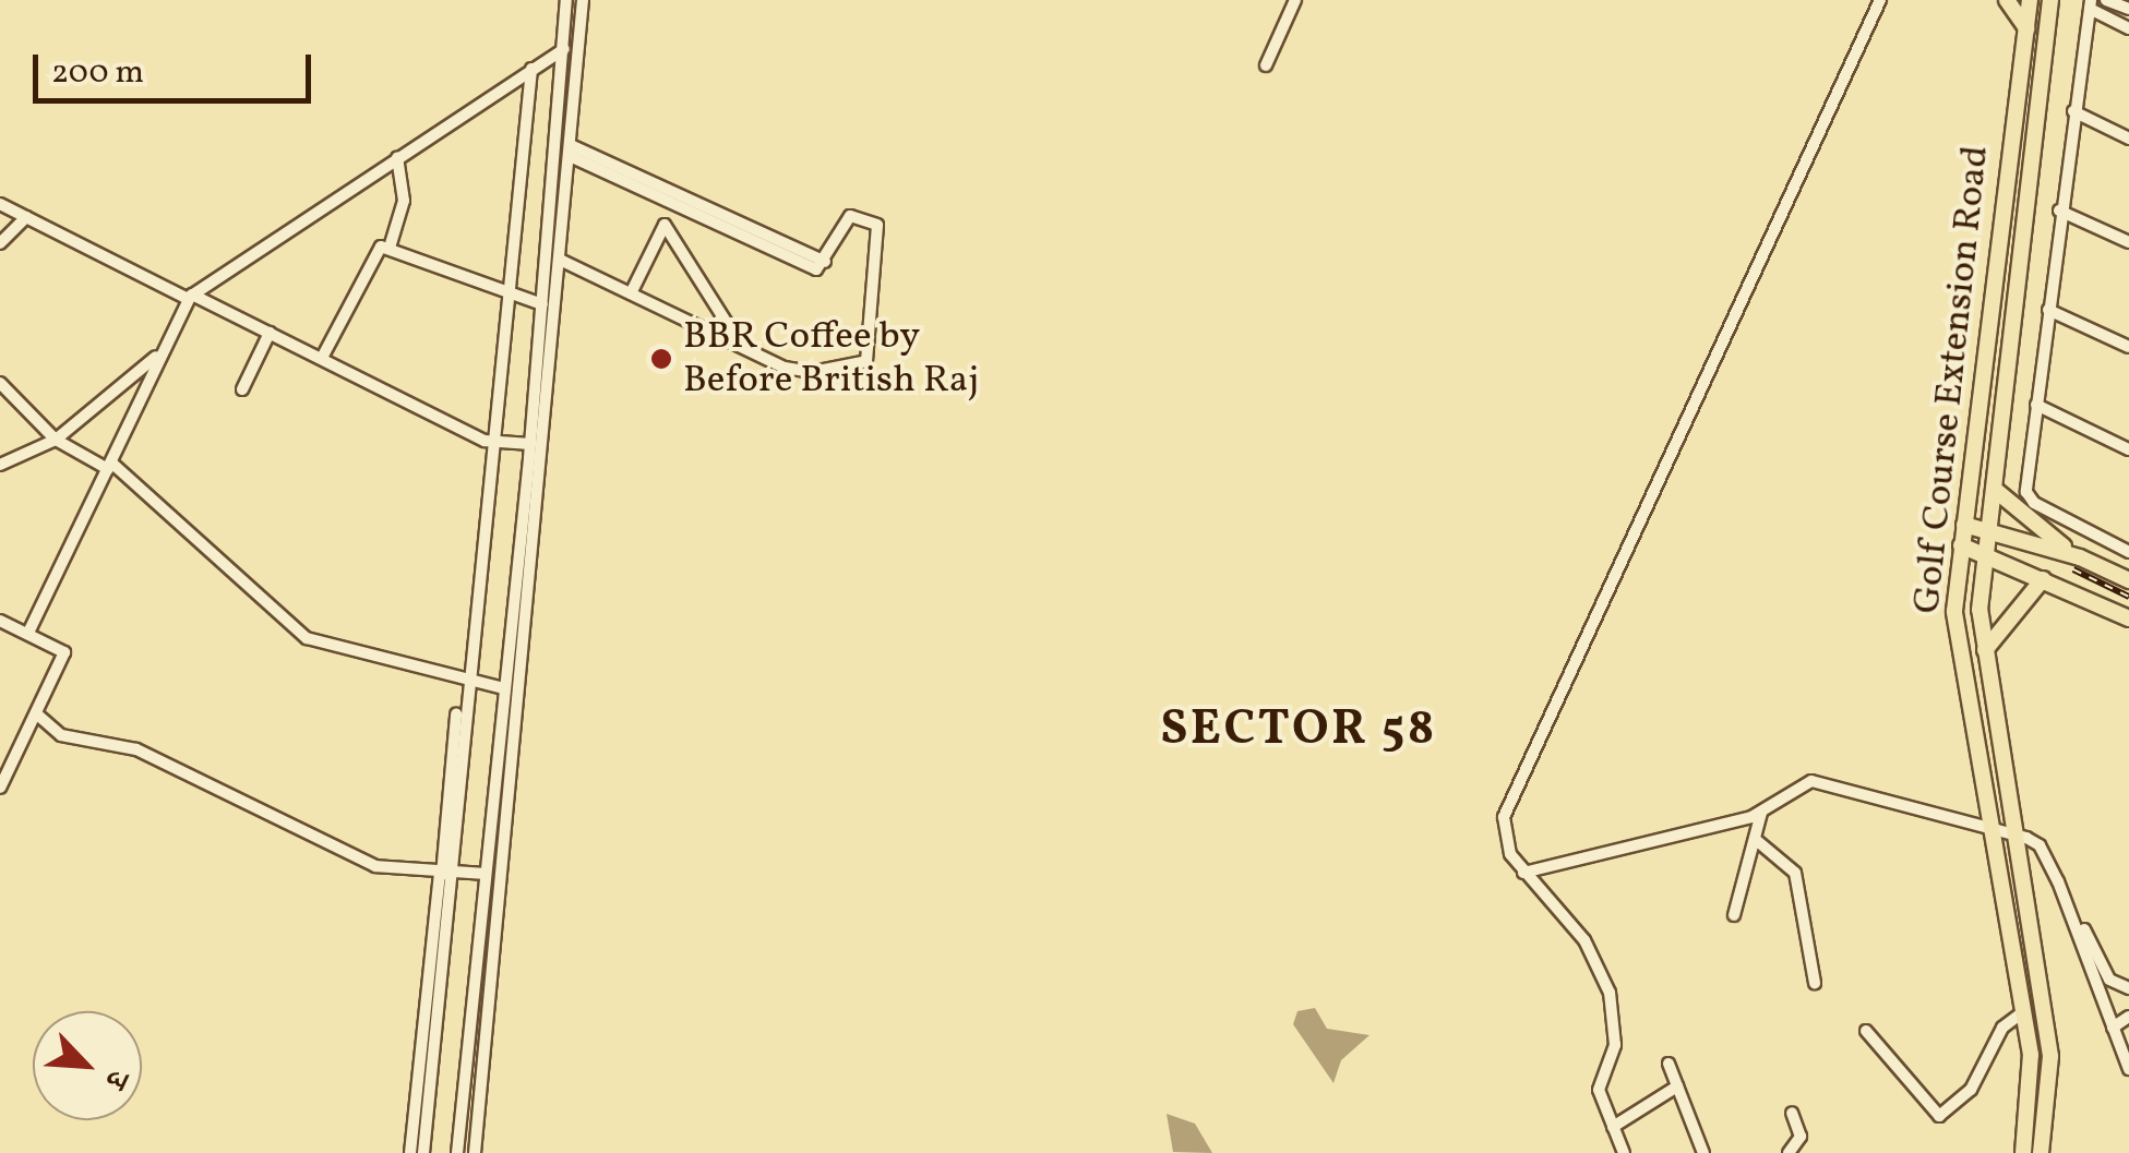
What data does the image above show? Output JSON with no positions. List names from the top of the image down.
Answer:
{
  "streets": {
    "main road": ["Golf Course Extension Road"]
  },
  "districts": ["SECTOR 58"],
  "places": ["BBR Coffee by Before British Raj"],
  "scale_bar": "200 m",
  "north": "bottom right"
}
